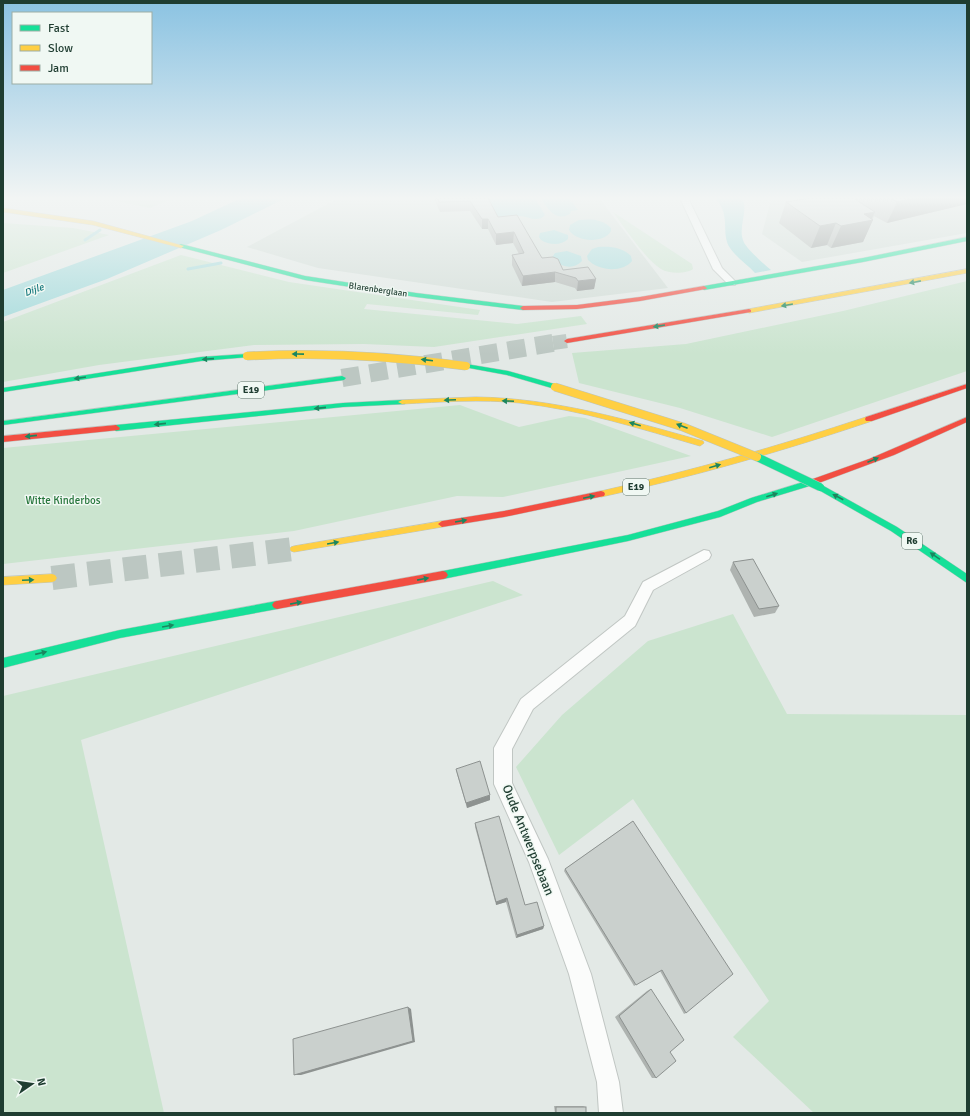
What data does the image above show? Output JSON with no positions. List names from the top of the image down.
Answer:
{
  "streets": {
    "main road": ["Blarenberglaan", "E19", "R6"],
    "street": ["Oude Antwerpsebaan"]
  },
  "water": ["Dijle"],
  "parks": ["Witte Kinderbos"],
  "legend": ["Fast", "Slow", "Jam"],
  "north": "right"
}
